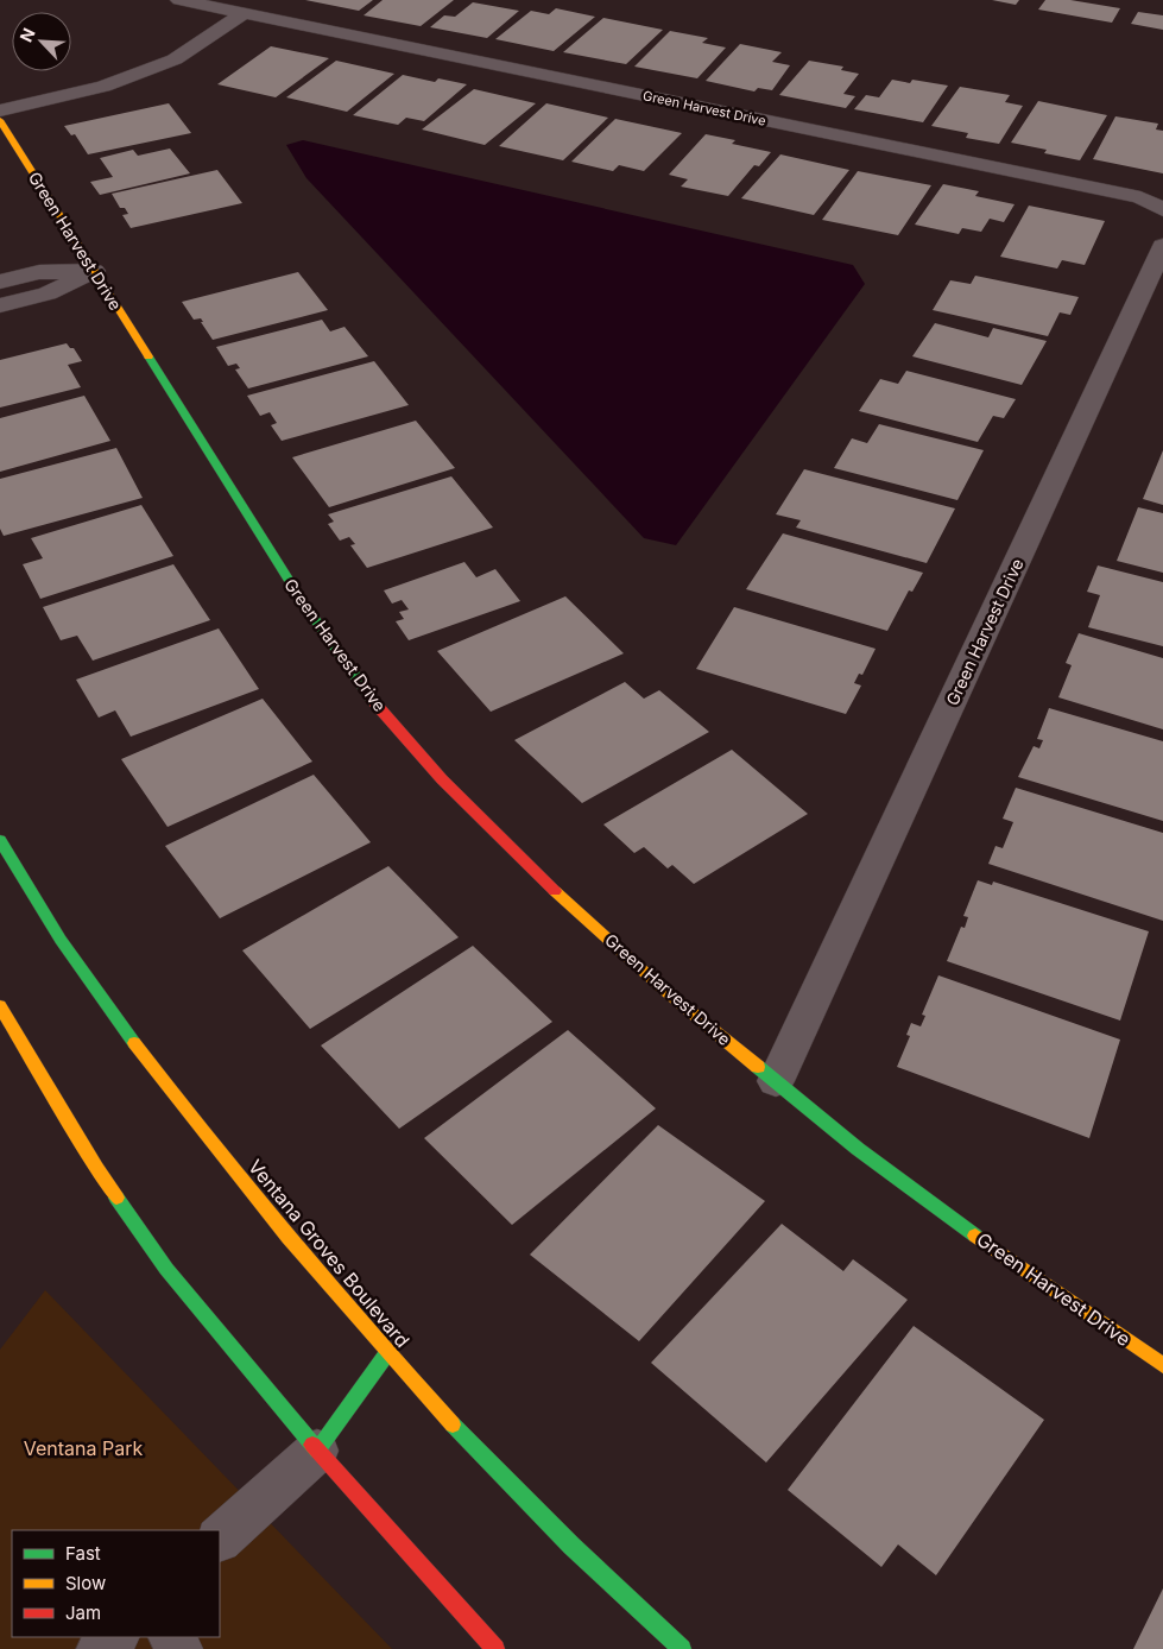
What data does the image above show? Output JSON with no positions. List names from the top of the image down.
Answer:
{
  "streets": {
    "street": ["Green Harvest Drive", "Ventana Groves Boulevard"]
  },
  "parks": ["Ventana Park"],
  "legend": ["Fast", "Slow", "Jam"],
  "north": "top left"
}
